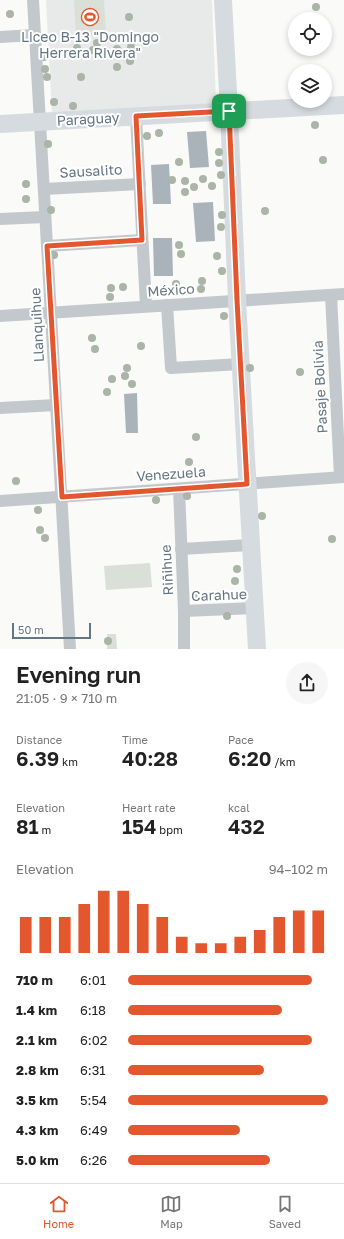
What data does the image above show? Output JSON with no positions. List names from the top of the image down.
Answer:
{
  "streets": {
    "street": [
      "Paraguay",
      "Sausalito",
      "México",
      "Llanquihue",
      "Pasaje Bolivia",
      "Venezuela",
      "Riñihue",
      "Carahue"
    ]
  },
  "crossings": [
    ["Paraguay", "Llanquihue"],
    ["Sausalito", "Llanquihue"],
    ["México", "Llanquihue"],
    ["México", "Pasaje Bolivia"],
    ["Llanquihue", "Venezuela"],
    ["Pasaje Bolivia", "Venezuela"],
    ["Venezuela", "Riñihue"],
    ["Riñihue", "Carahue"]
  ],
  "places": {
    "sports": ["Liceo B-13 \"Domingo Herrera Rivera\""]
  },
  "scale_bar": "50 m",
  "page": {
    "scale": "50 m",
    "heading": ["Evening run", "21:05 · 9 × 710 m"],
    "stats": [
      ["Distance", "6.39 km"],
      ["Time", "40:28"],
      ["Pace", "6:20 /km"],
      ["Elevation", "81 m"],
      ["Heart rate", "154 bpm"],
      ["kcal", "432"]
    ],
    "chart": ["Elevation", "94–102 m"],
    "list": [
      {
        "name": "710 m",
        "note": "6:01"
      },
      {
        "name": "1.4 km",
        "note": "6:18"
      },
      {
        "name": "2.1 km",
        "note": "6:02"
      },
      {
        "name": "2.8 km",
        "note": "6:31"
      },
      {
        "name": "3.5 km",
        "note": "5:54"
      },
      {
        "name": "4.3 km",
        "note": "6:49"
      },
      {
        "name": "5.0 km",
        "note": "6:26"
      }
    ],
    "tabs": ["Home", "Map", "Saved"]
  }
}
